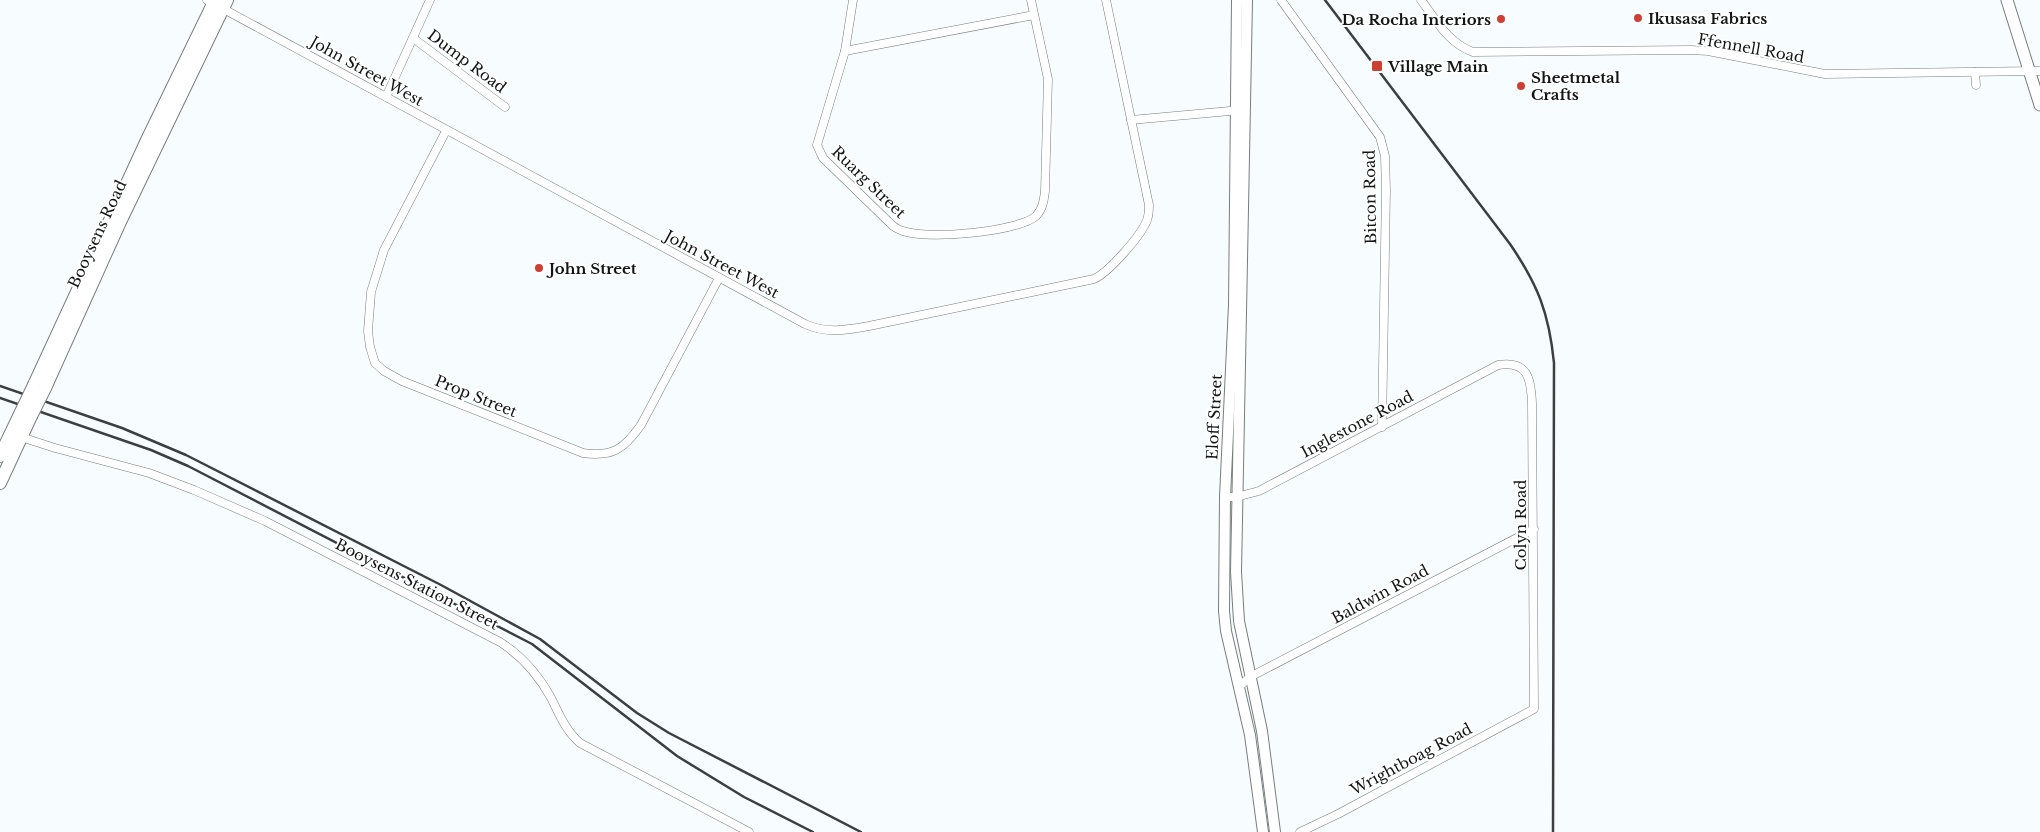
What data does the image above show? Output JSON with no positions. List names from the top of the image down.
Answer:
{
  "streets": {
    "main road": ["Booysens Road"],
    "street": [
      "Ffennell Road",
      "Dump Road",
      "John Street West",
      "Ruarg Street",
      "Bitcon Road",
      "Prop Street",
      "Eloff Street",
      "Inglestone Road",
      "Colyn Road",
      "Booysens Station Street",
      "Baldwin Road",
      "Wrightboag Road"
    ]
  },
  "crossings": [
    ["John Street West", "Booysens Road"],
    ["John Street West", "Prop Street"],
    ["Bitcon Road", "Inglestone Road"],
    ["Booysens Road", "Booysens Station Street"],
    ["Eloff Street", "Inglestone Road"],
    ["Eloff Street", "Baldwin Road"],
    ["Inglestone Road", "Colyn Road"],
    ["Colyn Road", "Baldwin Road"],
    ["Colyn Road", "Wrightboag Road"]
  ],
  "places": {
    "other": [
      "Ikusasa Fabrics",
      "Da Rocha Interiors",
      "Sheetmetal Crafts",
      "John Street"
    ],
    "transit": ["Village Main"]
  }
}
